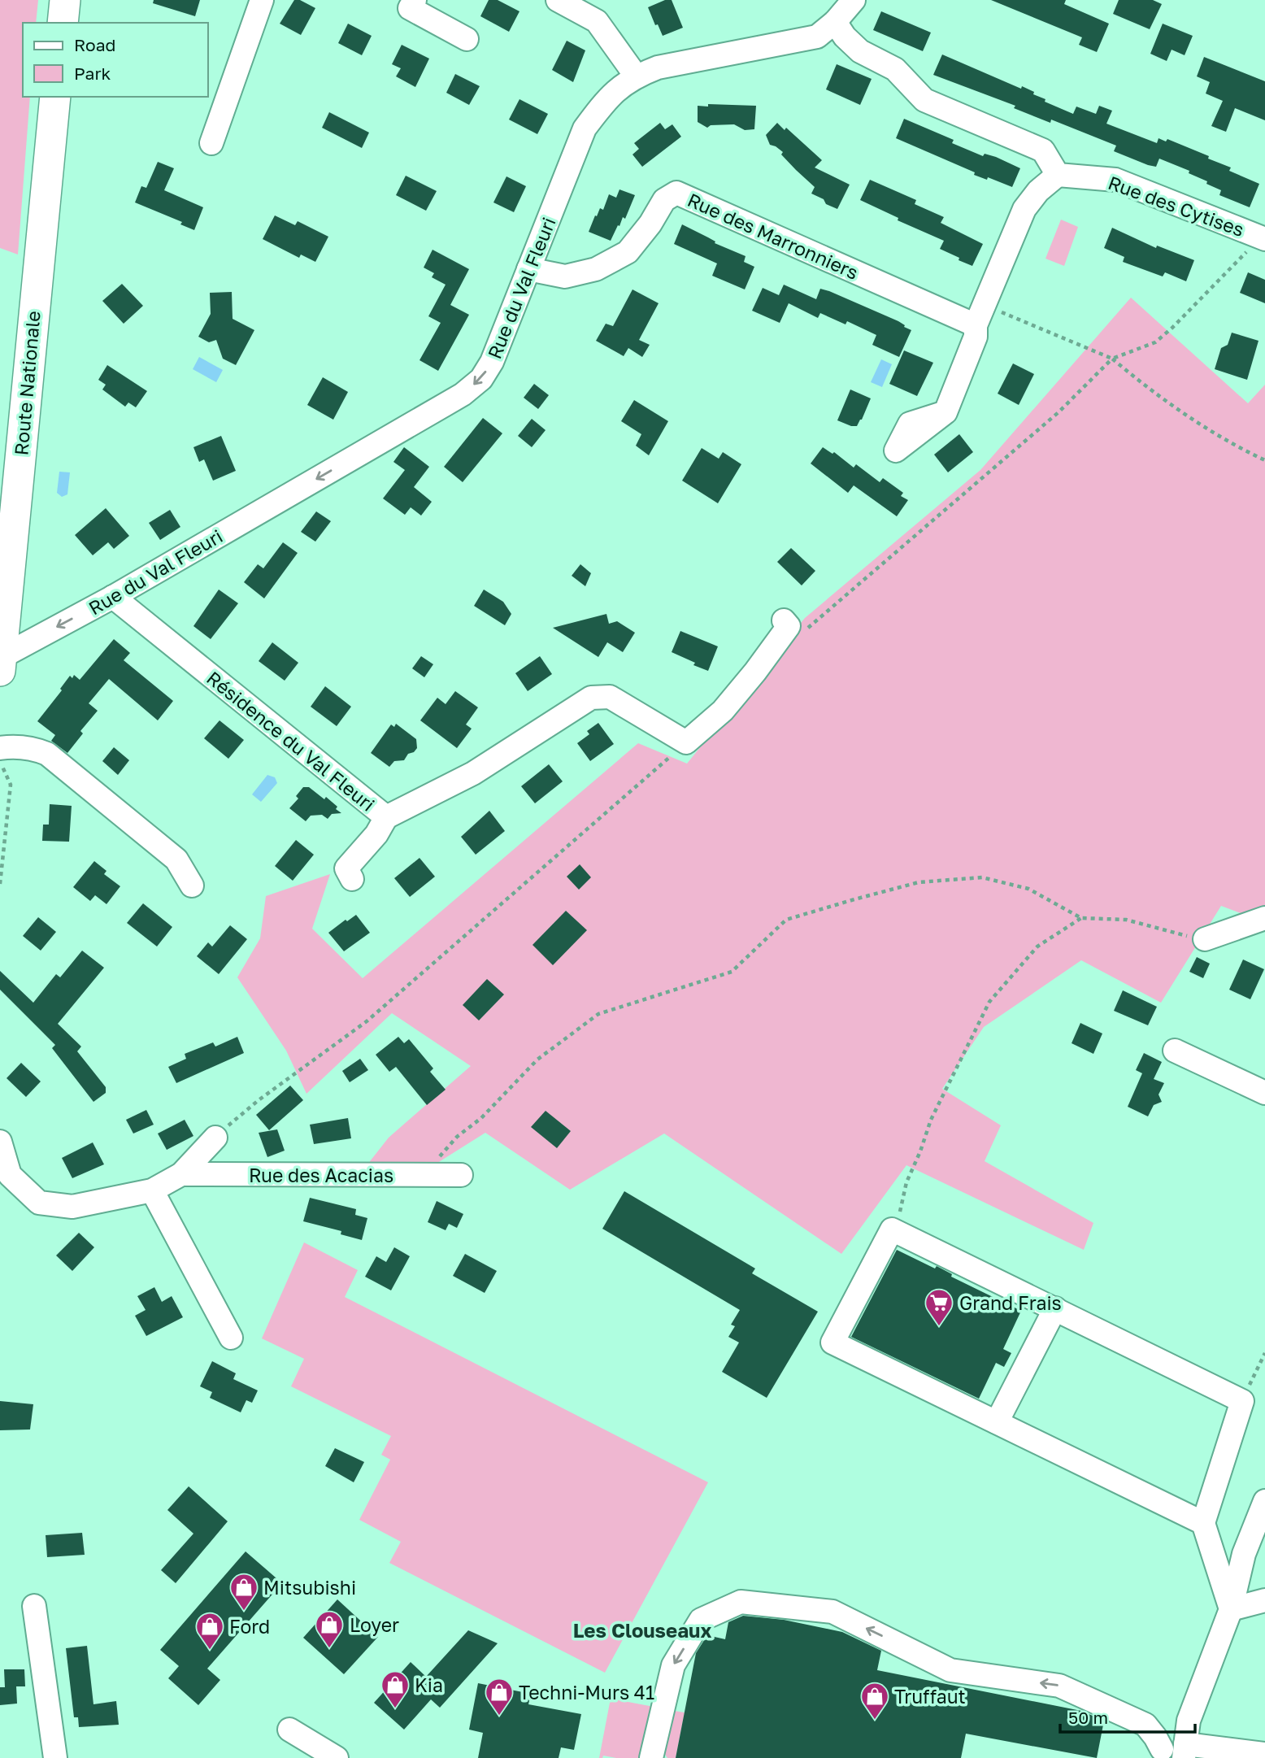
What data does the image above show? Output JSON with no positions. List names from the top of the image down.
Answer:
{
  "streets": {
    "main road": ["Route Nationale"],
    "street": [
      "Rue des Cytises",
      "Rue des Marronniers",
      "Rue du Val Fleuri",
      "Résidence du Val Fleuri",
      "Rue des Acacias"
    ]
  },
  "crossings": [
    ["Rue des Marronniers", "Rue du Val Fleuri"],
    ["Rue du Val Fleuri", "Route Nationale"],
    ["Rue du Val Fleuri", "Résidence du Val Fleuri"]
  ],
  "one_way": ["Rue du Val Fleuri"],
  "districts": ["Les Clouseaux"],
  "places": {
    "supermarket": ["Grand Frais"],
    "shop": [
      "Mitsubishi",
      "Loyer",
      "Ford",
      "Kia",
      "Techni-Murs 41",
      "Truffaut"
    ]
  },
  "legend": ["Road", "Park"],
  "scale_bar": "50 m"
}
